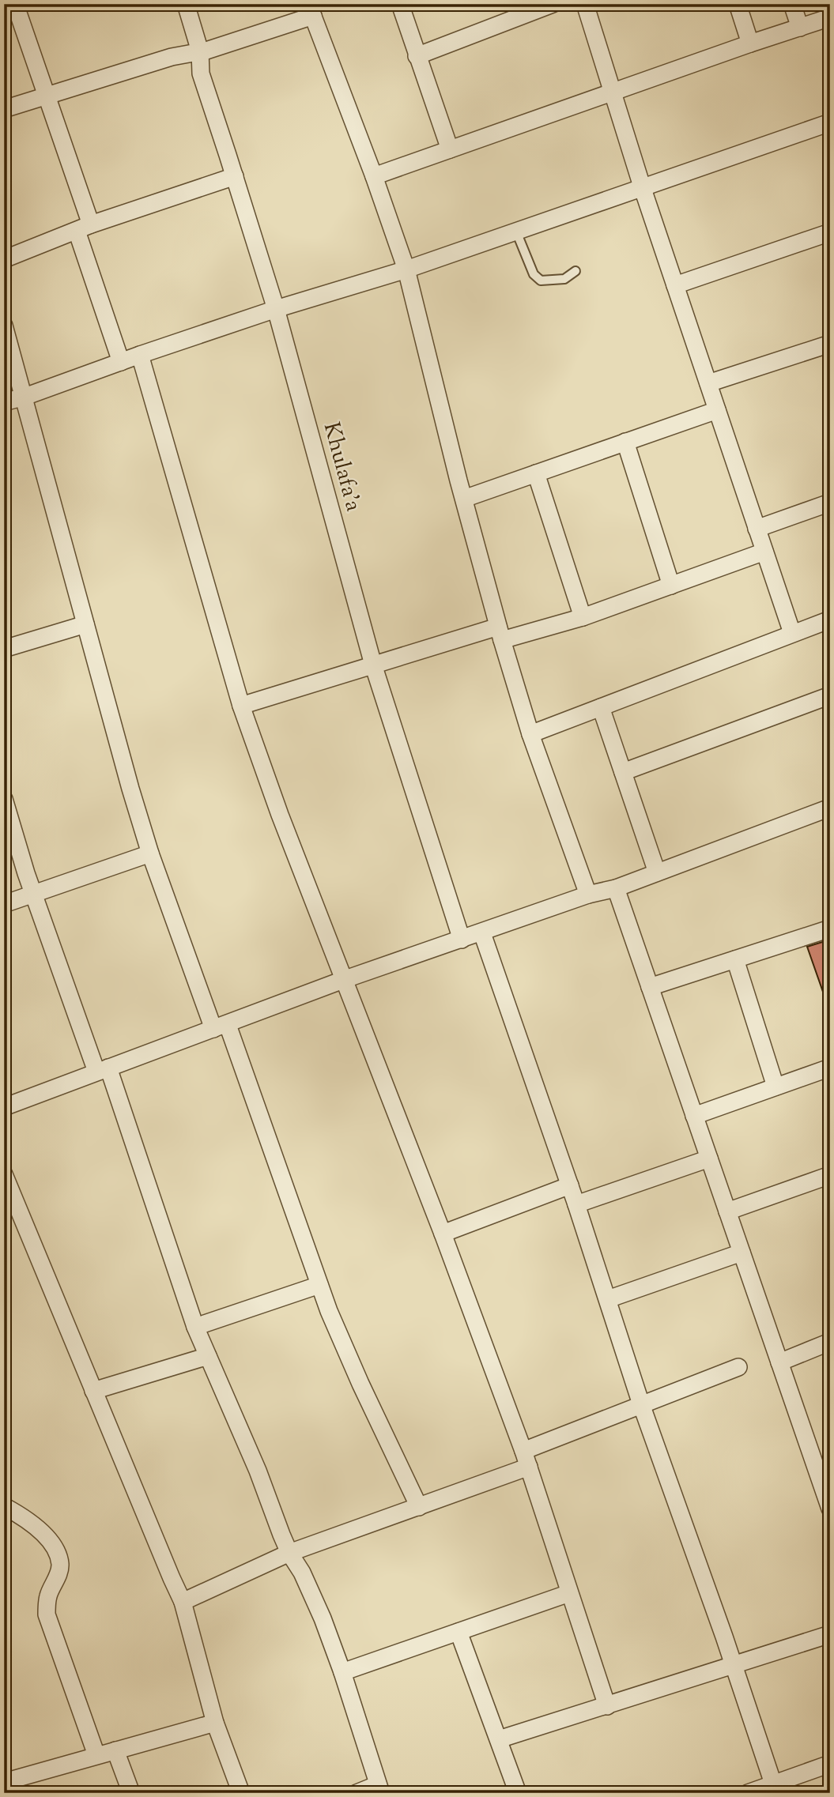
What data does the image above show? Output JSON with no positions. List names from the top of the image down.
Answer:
{
  "streets": {
    "street": ["Khulafa'a"]
  }
}
